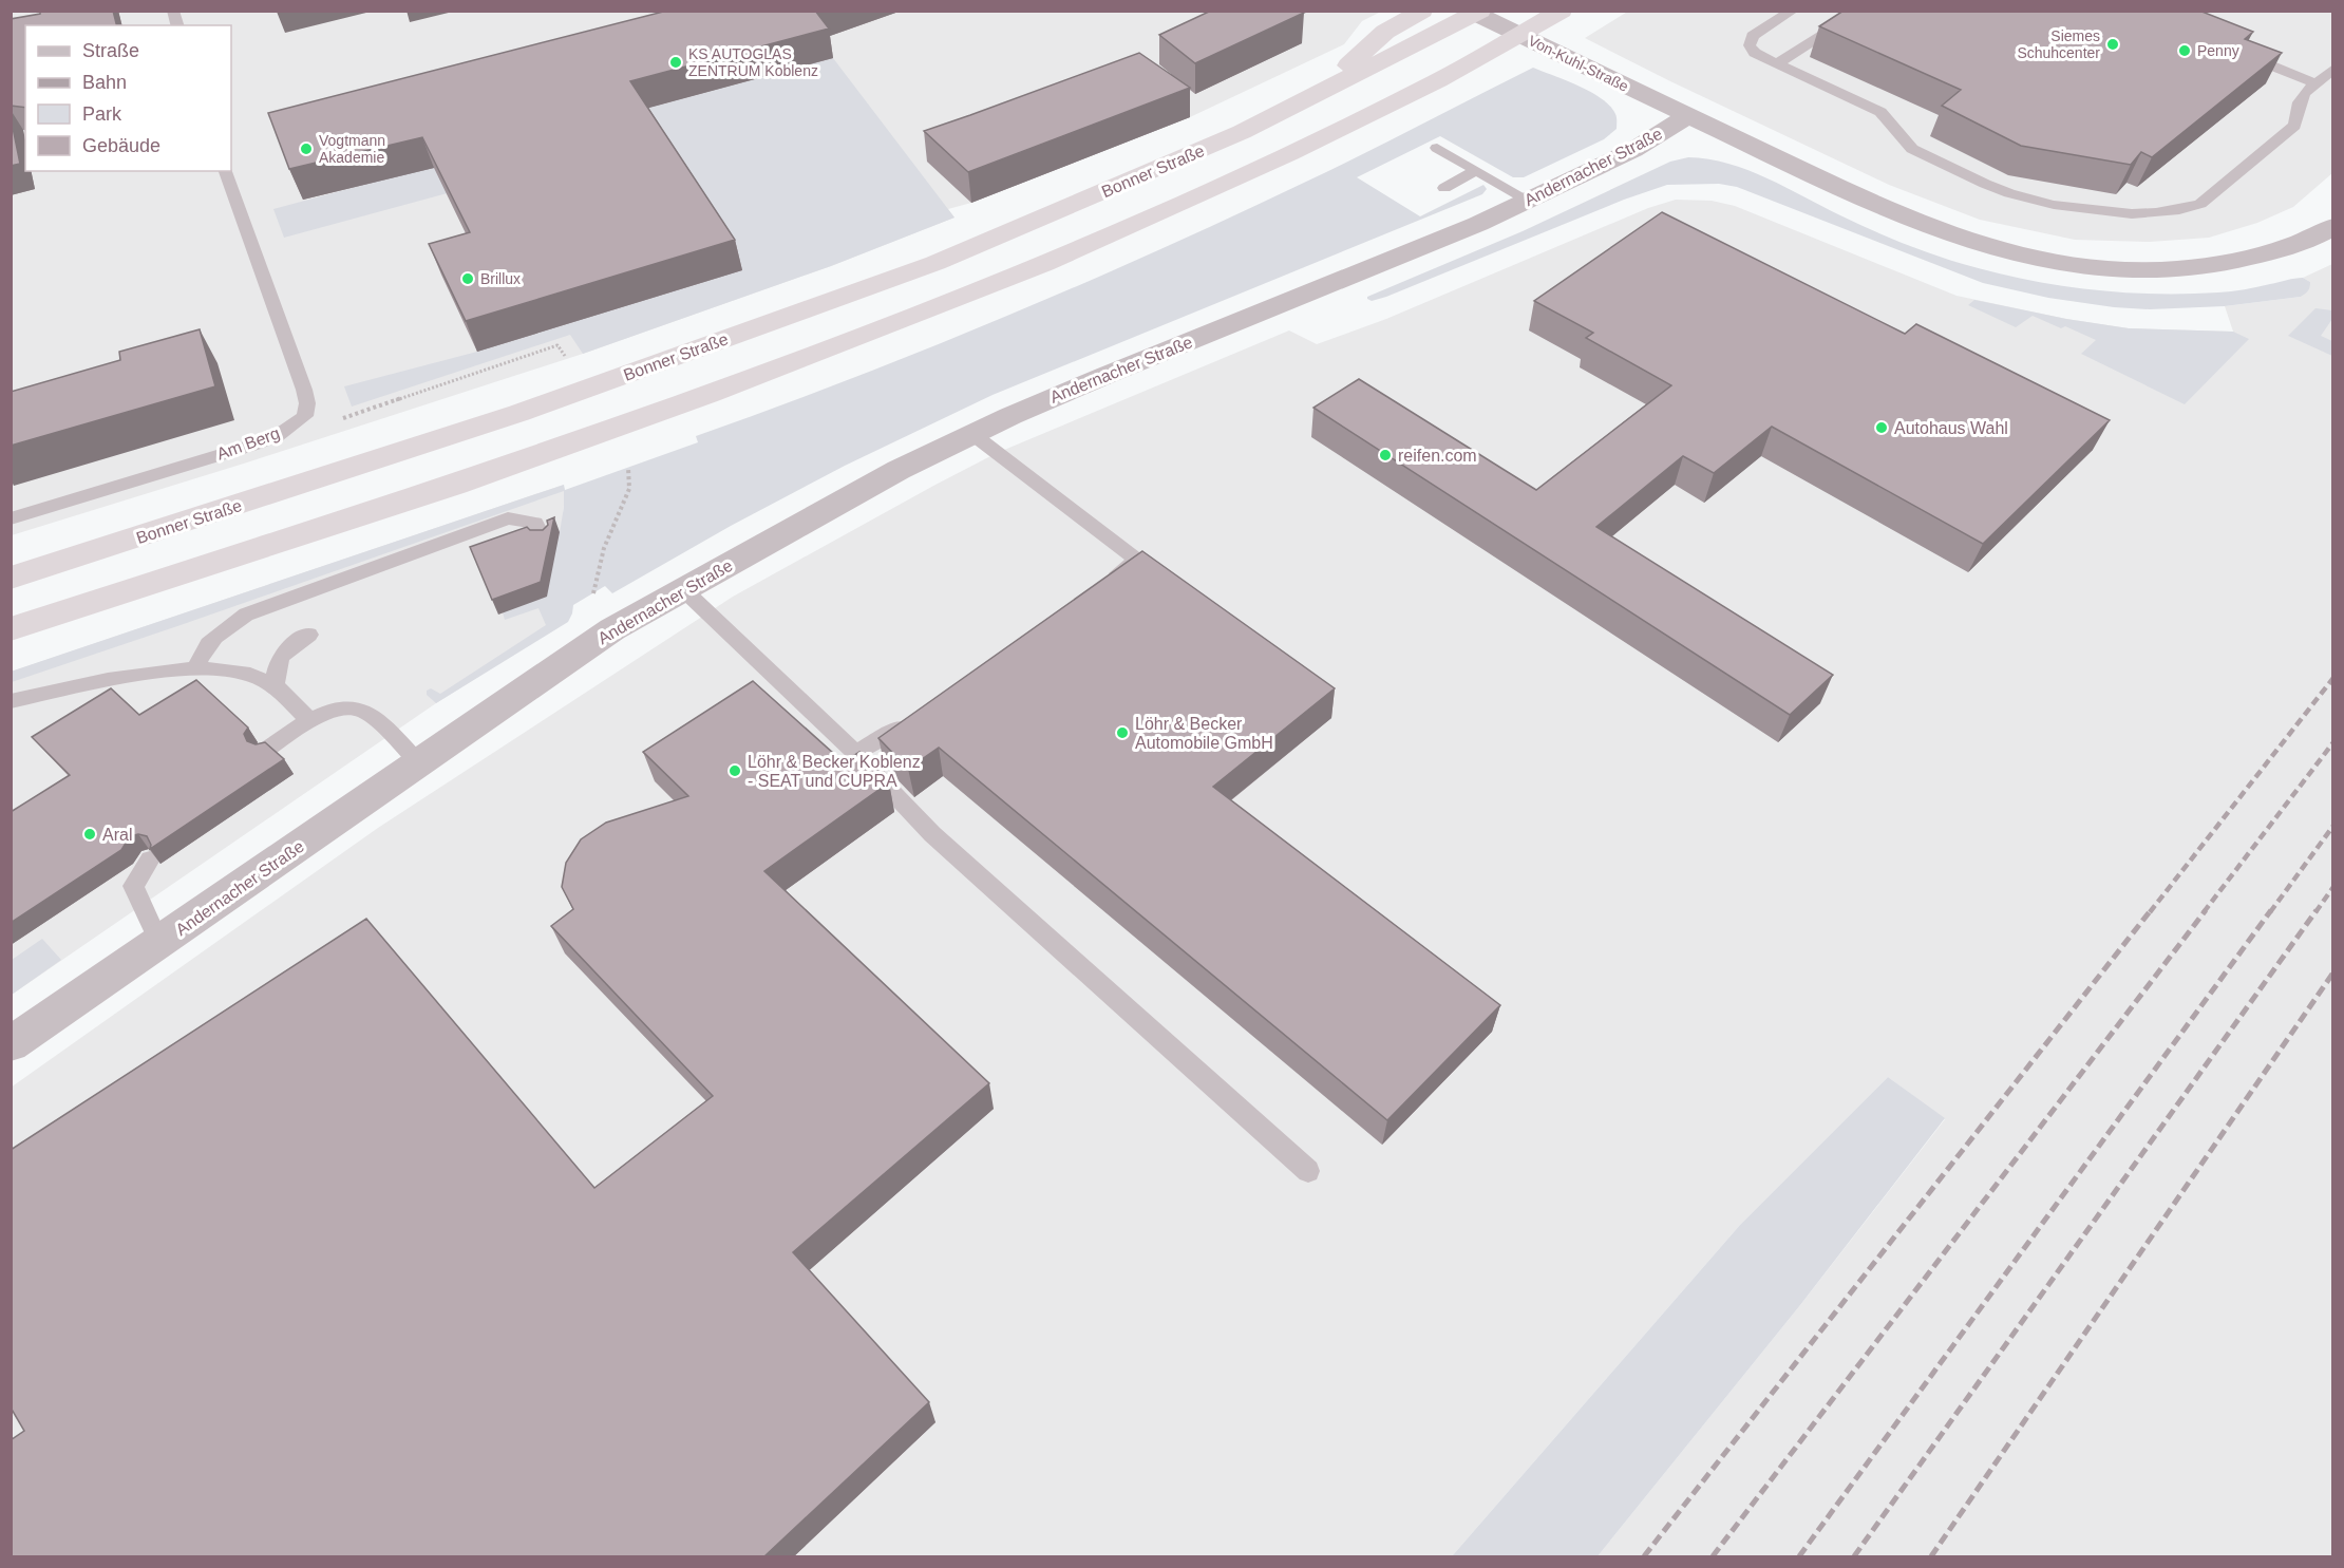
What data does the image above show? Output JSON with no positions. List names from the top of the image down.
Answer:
{
  "streets": {
    "highway": ["Bonner Straße"],
    "street": ["Von-Kuhl-Straße", "Andernacher Straße"],
    "lane": ["Am Berg"]
  },
  "crossings": [
    ["Von-Kuhl-Straße", "Andernacher Straße"]
  ],
  "places": [
    "Siemes Schuhcenter",
    "Penny",
    "KS AUTOGLAS ZENTRUM Koblenz",
    "Vogtmann Akademie",
    "Brillux",
    "Autohaus Wahl",
    "reifen.com",
    "Löhr & Becker Automobile GmbH",
    "Löhr & Becker Koblenz - SEAT und CUPRA",
    "Aral"
  ],
  "legend": [
    "Straße",
    "Bahn",
    "Park",
    "Gebäude"
  ]
}
